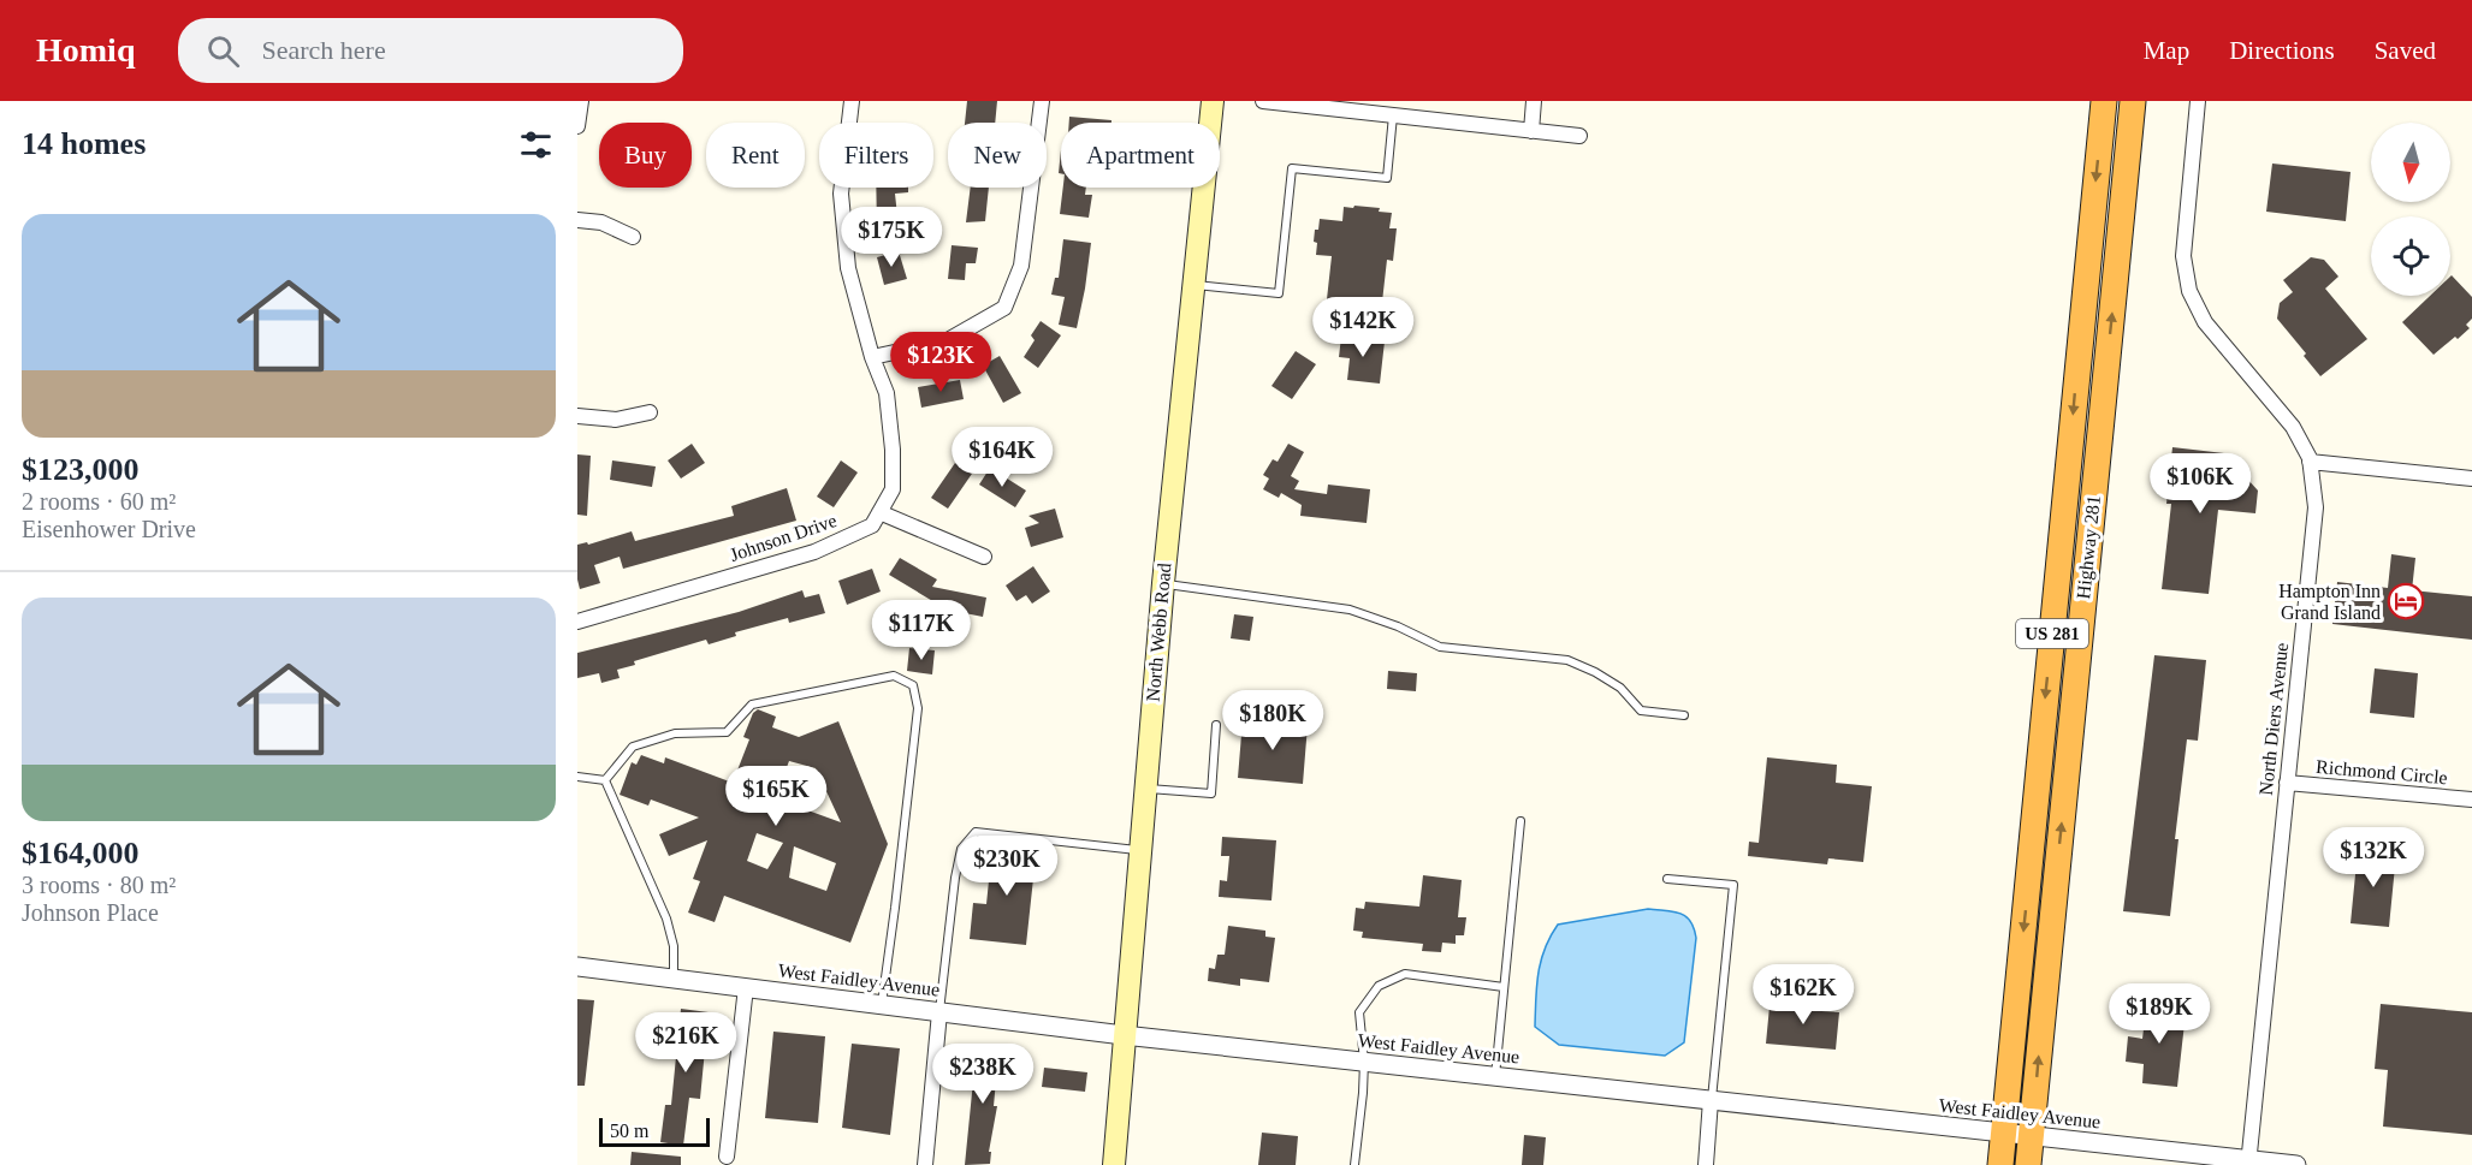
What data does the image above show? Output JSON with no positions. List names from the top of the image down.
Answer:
{
  "streets": {
    "highway": ["Highway 281", "US 281"],
    "main road": ["North Webb Road"],
    "street": [
      "Johnson Drive",
      "North Diers Avenue",
      "Richmond Circle",
      "West Faidley Avenue"
    ]
  },
  "crossings": [
    ["Highway 281", "West Faidley Avenue"],
    ["North Webb Road", "West Faidley Avenue"],
    ["North Diers Avenue", "Richmond Circle"],
    ["North Diers Avenue", "West Faidley Avenue"]
  ],
  "places": {
    "hotel": ["Hampton Inn Grand Island"]
  },
  "scale_bar": "50 m",
  "north": "bottom",
  "page": {
    "header": "Homiq",
    "search": "Search here",
    "nav": ["Map", "Directions", "Saved"],
    "heading": "14 homes",
    "chip": [
      "Buy",
      "Rent",
      "Filters",
      "New",
      "Apartment"
    ],
    "list": [
      {
        "name": "$123,000",
        "note": "2 rooms · 60 m² · Eisenhower Drive"
      },
      {
        "name": "$164,000",
        "note": "3 rooms · 80 m² · Johnson Place"
      }
    ],
    "price": [
      "$175K",
      "$142K",
      "$123K",
      "$164K",
      "$106K",
      "$117K",
      "$180K",
      "$165K",
      "$132K",
      "$230K",
      "$162K",
      "$189K",
      "$216K",
      "$238K"
    ],
    "scale": "50 m"
  }
}
